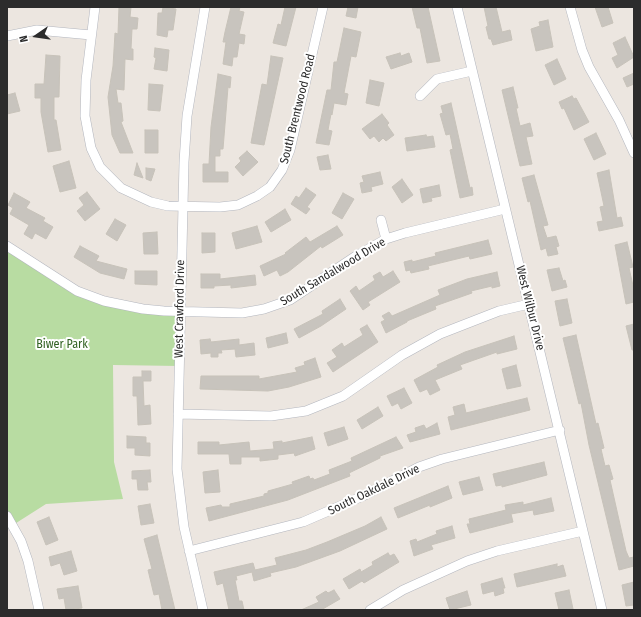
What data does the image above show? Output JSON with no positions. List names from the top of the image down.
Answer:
{
  "streets": {
    "street": [
      "South Brentwood Road",
      "South Sandalwood Drive",
      "West Wilbur Drive",
      "West Crawford Drive",
      "South Oakdale Drive"
    ]
  },
  "crossings": [
    ["South Brentwood Road", "West Crawford Drive"],
    ["South Sandalwood Drive", "West Wilbur Drive"],
    ["South Sandalwood Drive", "West Crawford Drive"],
    ["West Wilbur Drive", "South Oakdale Drive"],
    ["West Crawford Drive", "South Oakdale Drive"]
  ],
  "parks": ["Biwer Park"],
  "north": "left"
}
